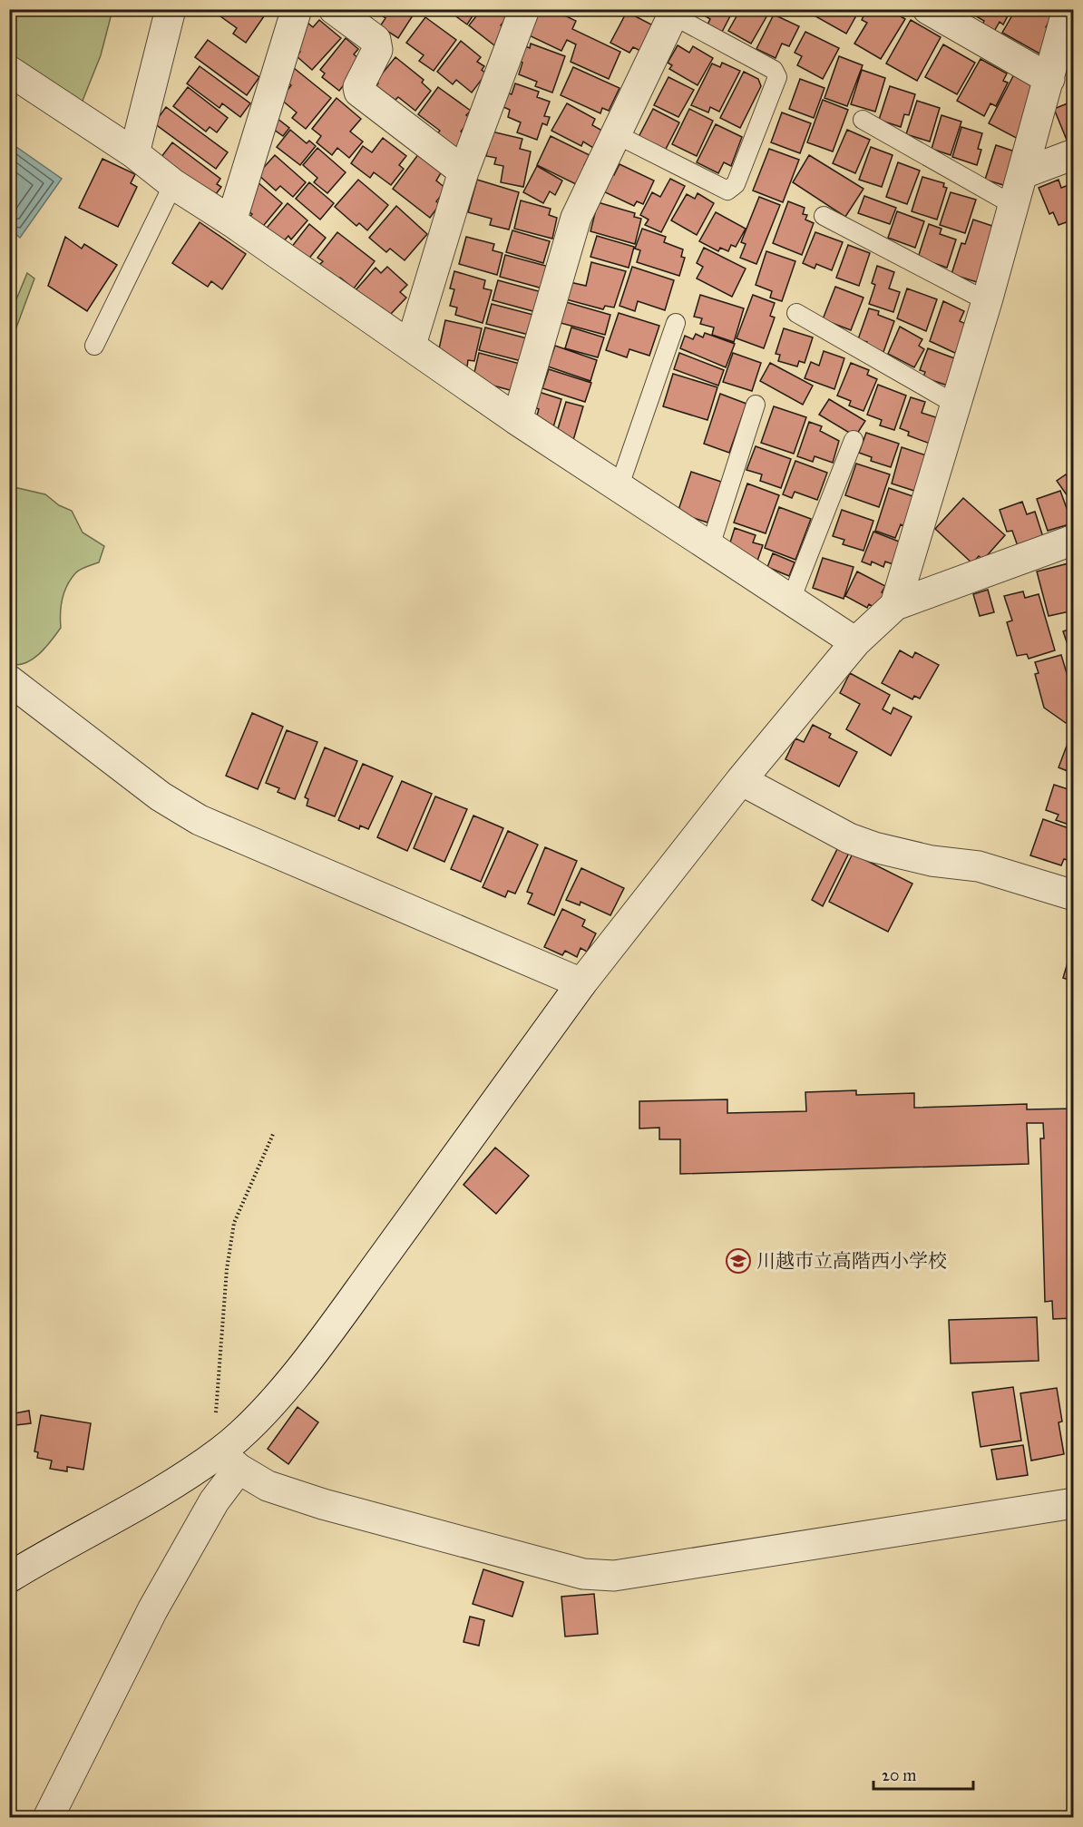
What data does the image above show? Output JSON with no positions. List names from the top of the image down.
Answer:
{
  "places": {
    "school or university": ["川越市立高階西小学校"]
  },
  "scale_bar": "20 m"
}
